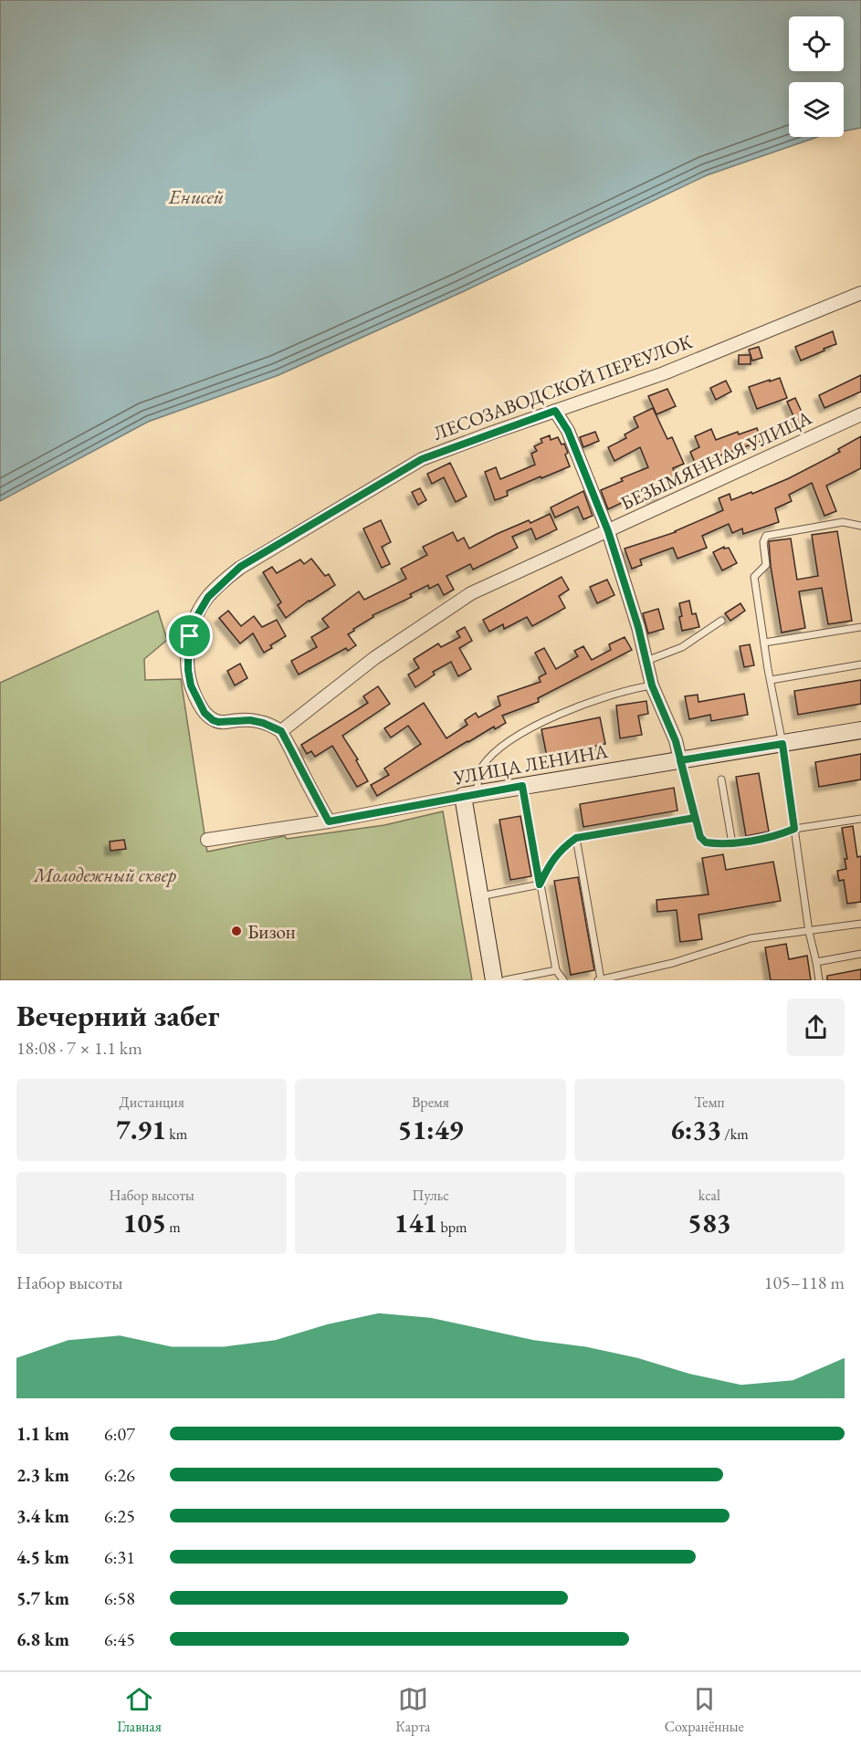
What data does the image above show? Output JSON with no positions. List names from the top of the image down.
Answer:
{
  "streets": {
    "street": ["ЛЕСОЗАВОДСКОЙ ПЕРЕУЛОК", "БЕЗЫМЯННАЯ УЛИЦА", "УЛИЦА ЛЕНИНА"]
  },
  "crossings": [
    ["ЛЕСОЗАВОДСКОЙ ПЕРЕУЛОК", "БЕЗЫМЯННАЯ УЛИЦА"]
  ],
  "water": ["Енисей"],
  "parks": ["Молодежный сквер"],
  "places": ["Бизон"],
  "page": {
    "heading": ["Вечерний забег", "18:08 · 7 × 1.1 km"],
    "stats": [
      ["Дистанция", "7.91 km"],
      ["Время", "51:49"],
      ["Темп", "6:33 /km"],
      ["Набор высоты", "105 m"],
      ["Пульс", "141 bpm"],
      ["kcal", "583"]
    ],
    "chart": ["Набор высоты", "105–118 m"],
    "list": [
      {
        "name": "1.1 km",
        "note": "6:07"
      },
      {
        "name": "2.3 km",
        "note": "6:26"
      },
      {
        "name": "3.4 km",
        "note": "6:25"
      },
      {
        "name": "4.5 km",
        "note": "6:31"
      },
      {
        "name": "5.7 km",
        "note": "6:58"
      },
      {
        "name": "6.8 km",
        "note": "6:45"
      }
    ],
    "tabs": ["Главная", "Карта", "Сохранённые"]
  }
}
